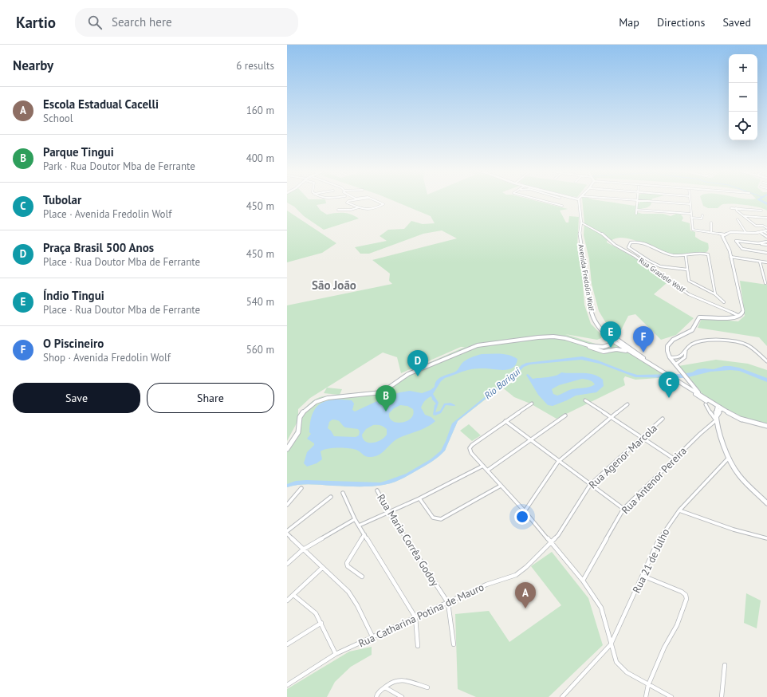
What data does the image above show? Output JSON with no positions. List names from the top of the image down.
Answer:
{
  "streets": {
    "street": [
      "Rua Graziele Wolf",
      "Avenida Fredolin Wolf",
      "Rua Agenor Marcola",
      "Rua Antenor Pereira",
      "Rua Maria Corrêa Godoy",
      "Rua 21 de Julho",
      "Rua Catharina Potina de Mauro"
    ]
  },
  "crossings": [
    ["Rua Graziele Wolf", "Avenida Fredolin Wolf"],
    ["Rua Agenor Marcola", "Rua Catharina Potina de Mauro"],
    ["Rua Maria Corrêa Godoy", "Rua Catharina Potina de Mauro"]
  ],
  "districts": ["São João"],
  "water": ["Rio Barigui"],
  "page": {
    "header": "Kartio",
    "search": "Search here",
    "nav": ["Map", "Directions", "Saved"],
    "heading": ["Nearby", "6 results"],
    "map_buttons": ["+", "−"],
    "list": [
      {
        "mark": "A",
        "name": "Escola Estadual Cacelli",
        "note": "School",
        "value": "160 m"
      },
      {
        "mark": "B",
        "name": "Parque Tingui",
        "note": "Park · Rua Doutor Mba de Ferrante",
        "value": "400 m"
      },
      {
        "mark": "C",
        "name": "Tubolar",
        "note": "Place · Avenida Fredolin Wolf",
        "value": "450 m"
      },
      {
        "mark": "D",
        "name": "Praça Brasil 500 Anos",
        "note": "Place · Rua Doutor Mba de Ferrante",
        "value": "450 m"
      },
      {
        "mark": "E",
        "name": "Índio Tingui",
        "note": "Place · Rua Doutor Mba de Ferrante",
        "value": "540 m"
      },
      {
        "mark": "F",
        "name": "O Piscineiro",
        "note": "Shop · Avenida Fredolin Wolf",
        "value": "560 m"
      }
    ],
    "pins": [
      "E",
      "F",
      "D",
      "C",
      "B",
      "A"
    ],
    "buttons": ["Save", "Share"]
  }
}
